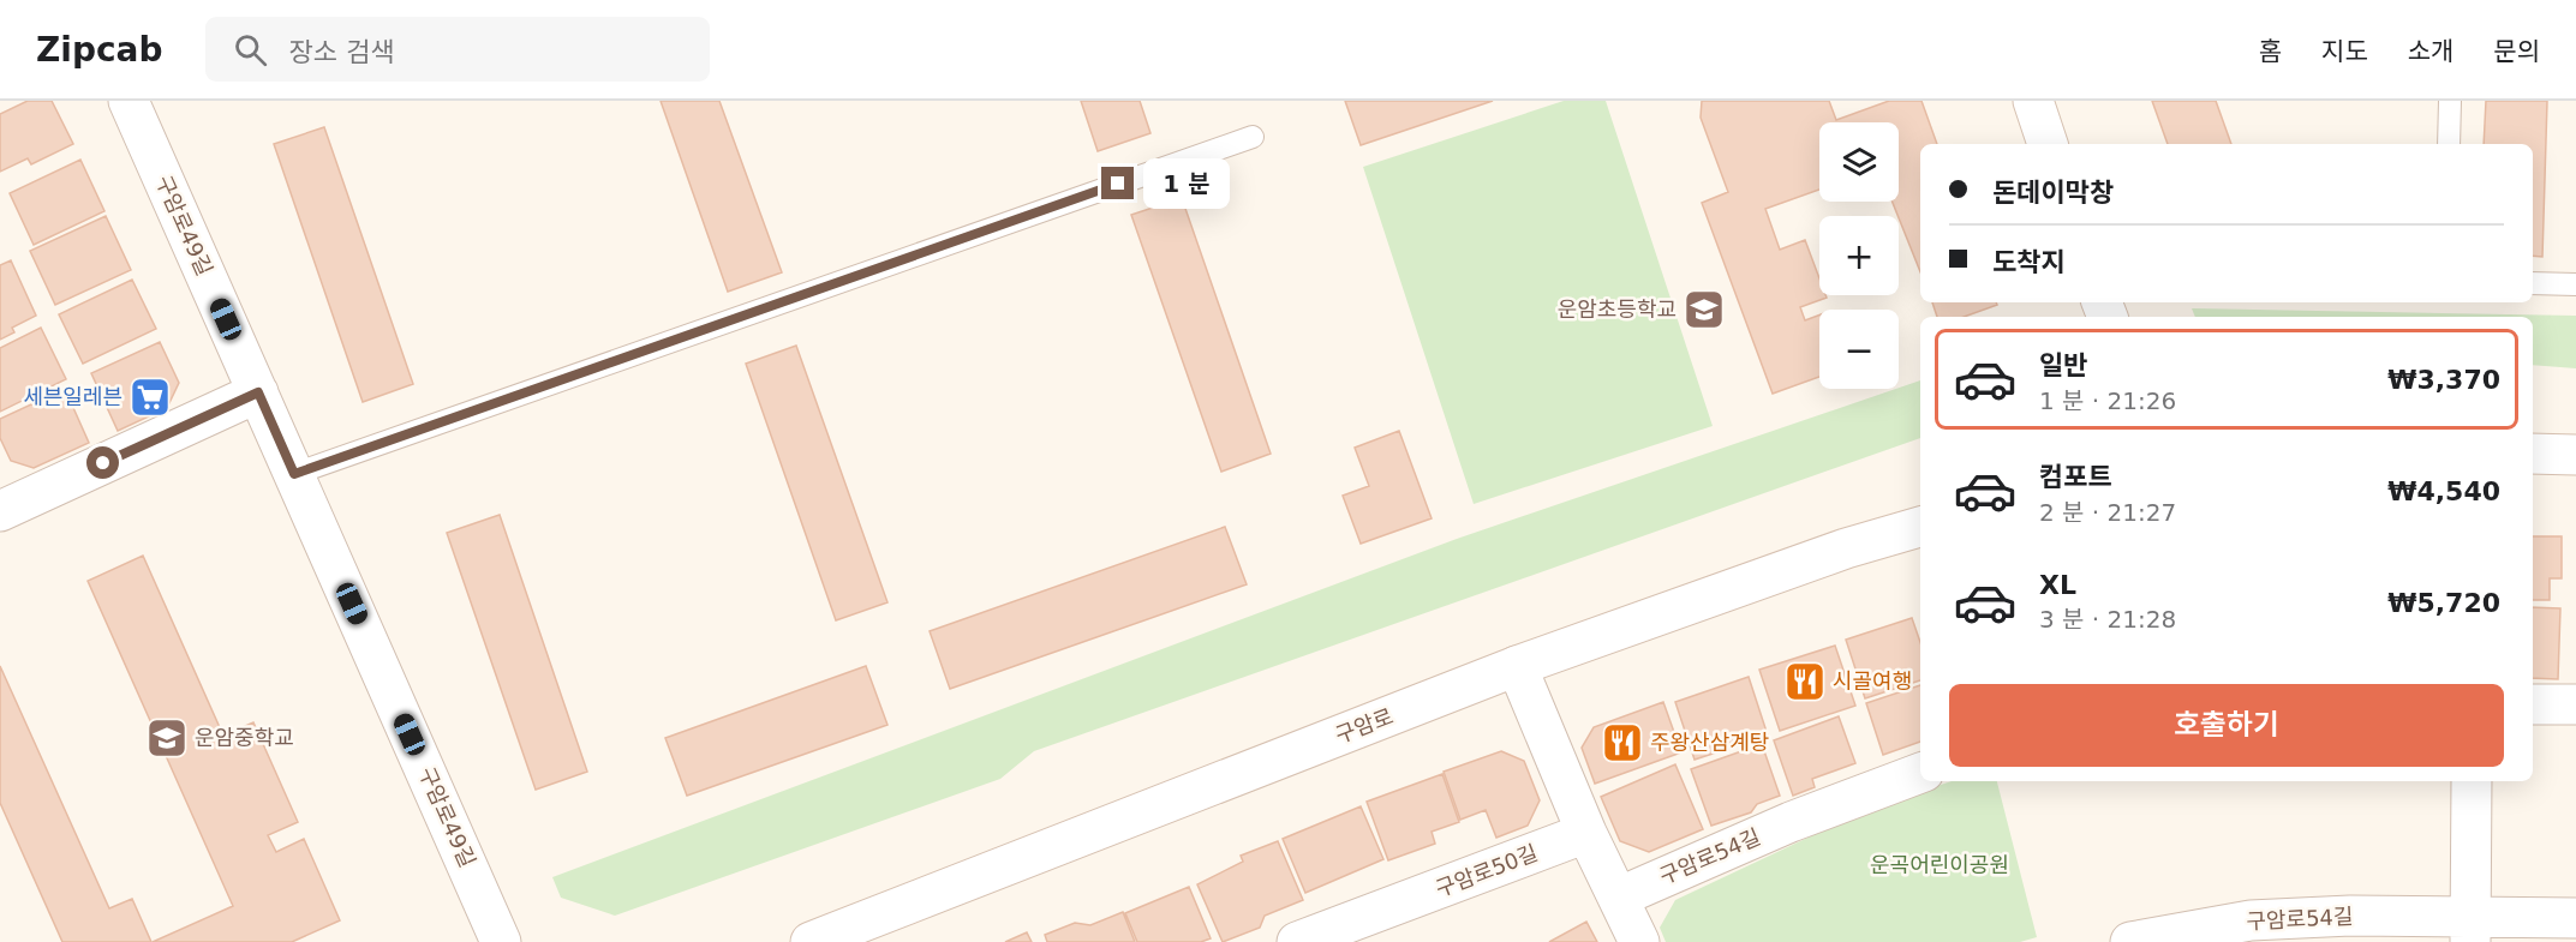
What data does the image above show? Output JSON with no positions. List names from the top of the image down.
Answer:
{
  "streets": {
    "street": [
      "구암로49길",
      "구암로",
      "구암로54길",
      "구암로50길"
    ]
  },
  "parks": ["운곡어린이공원"],
  "places": {
    "school or university": ["운암초등학교", "운암중학교"],
    "supermarket": ["세븐일레븐"],
    "restaurant": ["시골여행", "주왕산삼계탕"]
  },
  "page": {
    "header": "Zipcab",
    "search": "장소 검색",
    "nav": [
      "홈",
      "지도",
      "소개",
      "문의"
    ],
    "map_buttons": ["+", "−"],
    "banner": ["돈데이막창", "도착지"],
    "bubble": "1 분",
    "list": [
      {
        "name": "일반",
        "note": "1 분 · 21:26",
        "value": "₩3,370"
      },
      {
        "name": "컴포트",
        "note": "2 분 · 21:27",
        "value": "₩4,540"
      },
      {
        "name": "XL",
        "note": "3 분 · 21:28",
        "value": "₩5,720"
      }
    ],
    "buttons": "호출하기"
  }
}
